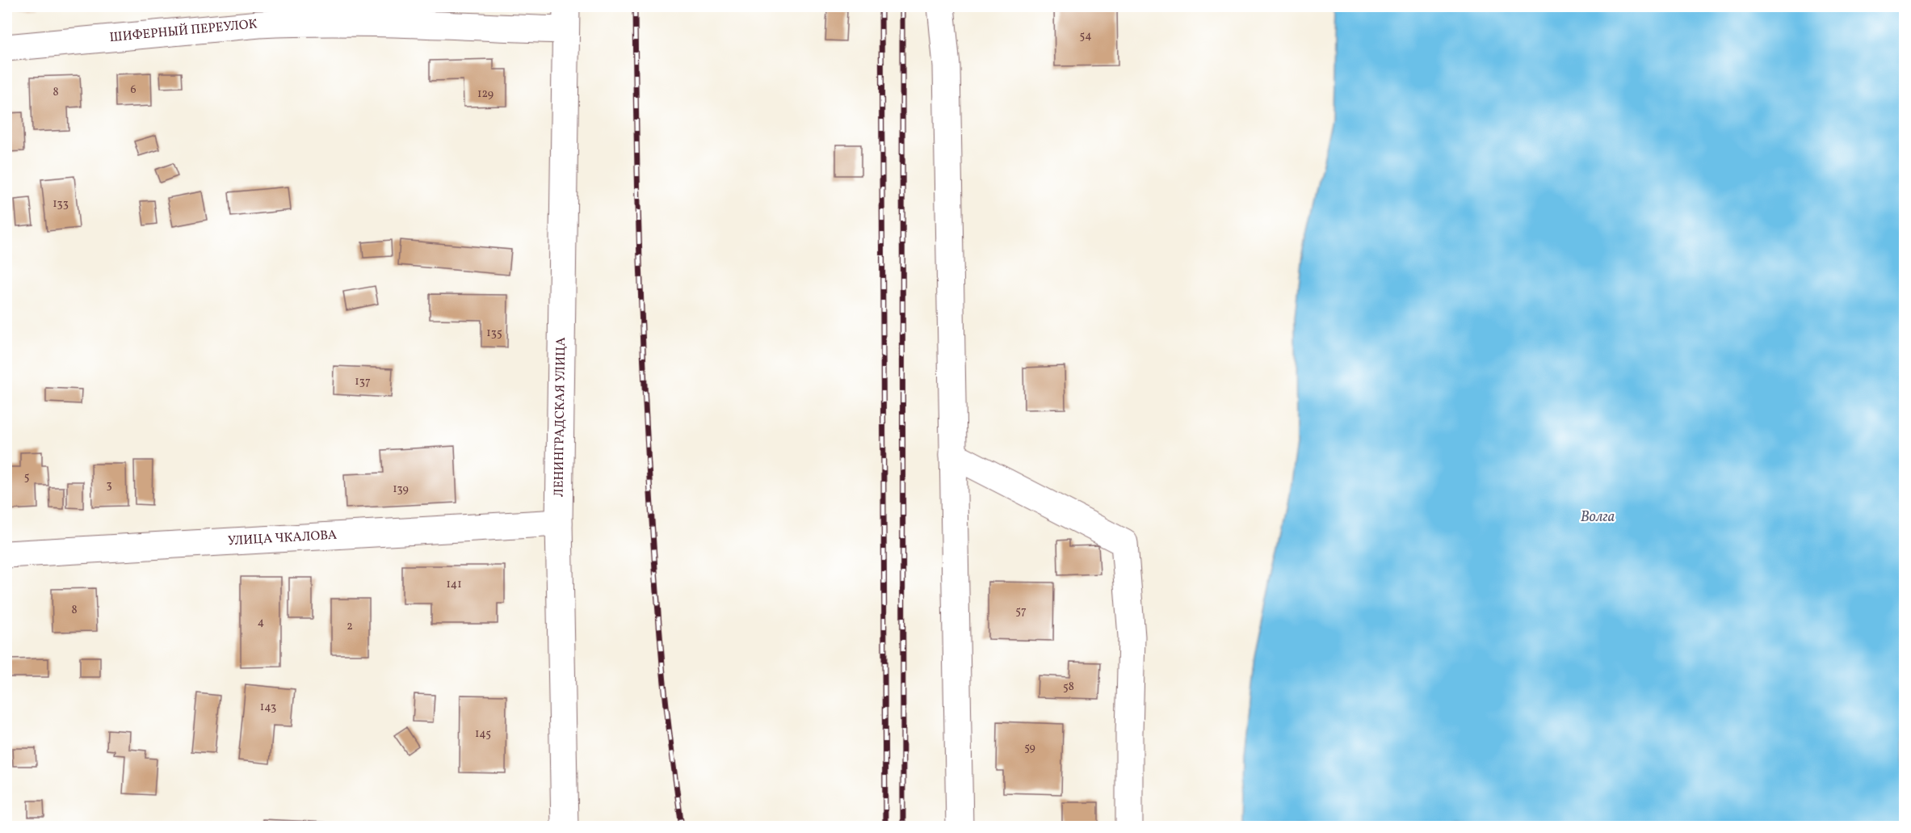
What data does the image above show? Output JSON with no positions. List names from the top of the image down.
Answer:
{
  "streets": {
    "street": ["ШИФЕРНЫЙ ПЕРЕУЛОК", "ЛЕНИНГРАДСКАЯ УЛИЦА", "УЛИЦА ЧКАЛОВА"]
  },
  "crossings": [
    ["ШИФЕРНЫЙ ПЕРЕУЛОК", "ЛЕНИНГРАДСКАЯ УЛИЦА"],
    ["ЛЕНИНГРАДСКАЯ УЛИЦА", "УЛИЦА ЧКАЛОВА"]
  ],
  "water": ["Волга"],
  "house_numbers": [
    "54",
    "6",
    "8",
    "129",
    "133",
    "135",
    "137",
    "5",
    "3",
    "139",
    "141",
    "8",
    "57",
    "4",
    "2",
    "58",
    "143",
    "145",
    "59"
  ]
}
